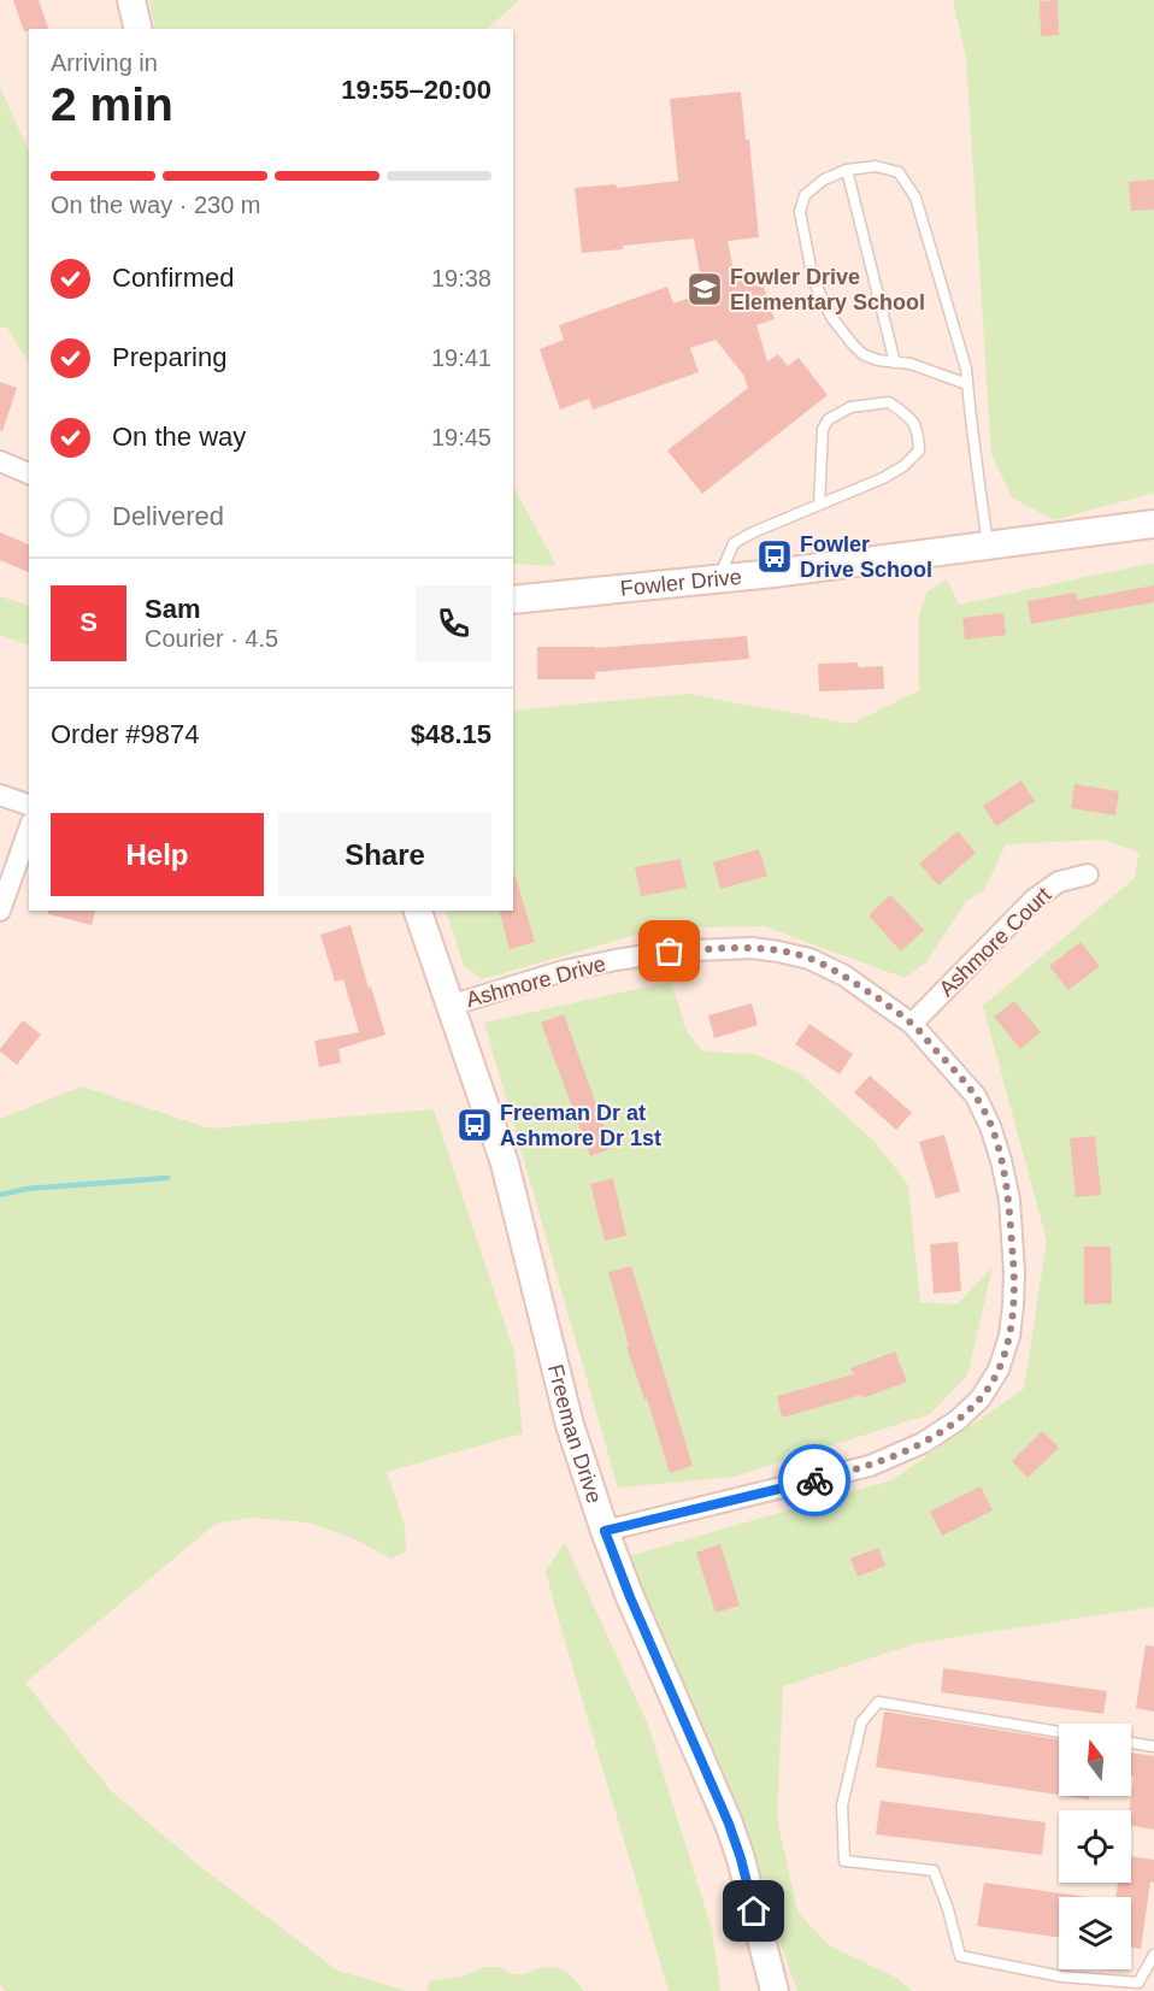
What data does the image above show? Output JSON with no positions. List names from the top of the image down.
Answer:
{
  "streets": {
    "street": [
      "Fowler Drive",
      "Ashmore Court",
      "Ashmore Drive",
      "Freeman Drive"
    ]
  },
  "crossings": [
    ["Ashmore Court", "Ashmore Drive"],
    ["Ashmore Drive", "Freeman Drive"]
  ],
  "places": {
    "school or university": ["Fowler Drive Elementary School"],
    "bus stop": ["Fowler Drive School", "Freeman Dr at Ashmore Dr 1st"]
  },
  "north": "top",
  "page": {
    "heading": ["2 min", "Arriving in", "19:55–20:00"],
    "panel": [
      "Sam",
      "Courier · 4.5",
      "Order #9874",
      "$48.15"
    ],
    "bar": "On the way · 230 m",
    "list": [
      ["Confirmed", "19:38"],
      ["Preparing", "19:41"],
      ["On the way", "19:45"],
      "Delivered"
    ],
    "round": "S",
    "buttons": ["Help", "Share"]
  }
}
